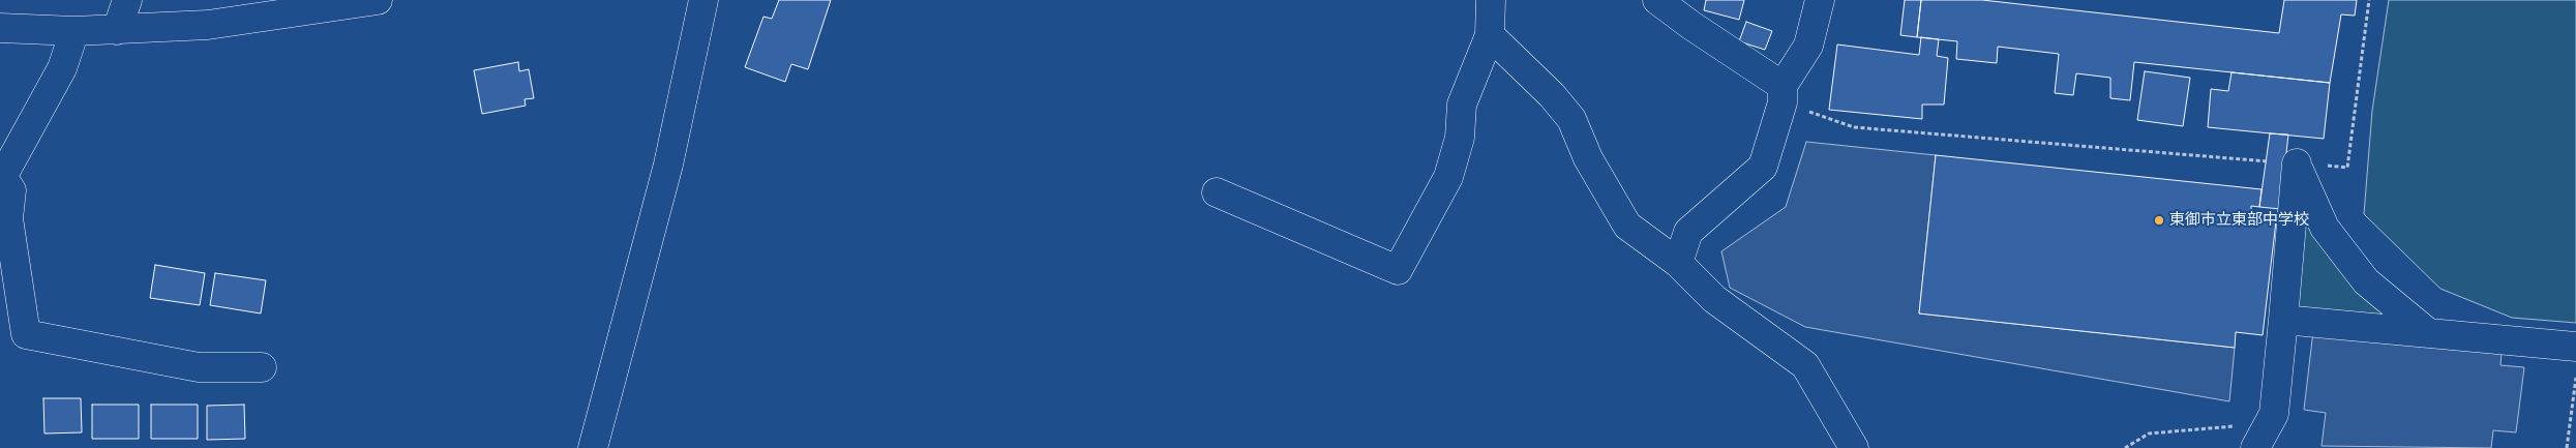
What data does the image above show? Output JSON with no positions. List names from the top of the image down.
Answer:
{
  "places": ["東御市立東部中学校"]
}
